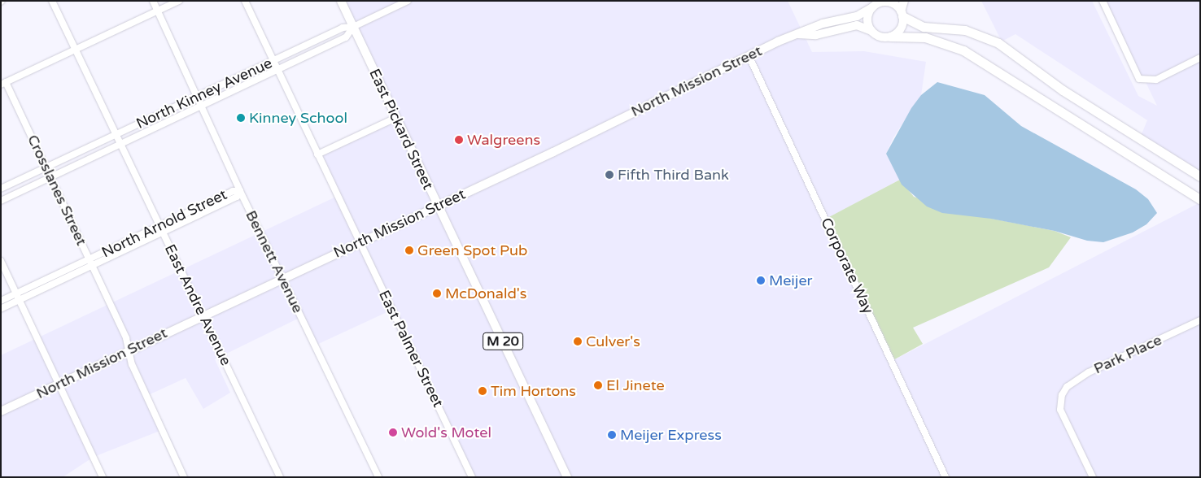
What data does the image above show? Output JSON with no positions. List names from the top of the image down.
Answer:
{
  "streets": {
    "main road": ["North Mission Street", "East Pickard Street", "M 20"],
    "street": [
      "North Kinney Avenue",
      "Crosslanes Street",
      "North Arnold Street",
      "Bennett Avenue",
      "Corporate Way",
      "East Andre Avenue",
      "East Palmer Street",
      "Park Place"
    ]
  },
  "crossings": [
    ["North Mission Street", "East Pickard Street"],
    ["North Mission Street", "Crosslanes Street"],
    ["North Mission Street", "Bennett Avenue"],
    ["North Mission Street", "Corporate Way"],
    ["North Mission Street", "East Andre Avenue"],
    ["North Mission Street", "East Palmer Street"],
    ["North Kinney Avenue", "East Pickard Street"],
    ["North Kinney Avenue", "Crosslanes Street"],
    ["North Kinney Avenue", "Bennett Avenue"],
    ["North Kinney Avenue", "East Andre Avenue"],
    ["North Kinney Avenue", "East Palmer Street"],
    ["Crosslanes Street", "North Arnold Street"],
    ["North Arnold Street", "Bennett Avenue"],
    ["North Arnold Street", "East Andre Avenue"]
  ],
  "places": [
    "Kinney School",
    "Walgreens",
    "Fifth Third Bank",
    "Green Spot Pub",
    "Meijer",
    "McDonald's",
    "Culver's",
    "El Jinete",
    "Tim Hortons",
    "Wold's Motel",
    "Meijer Express"
  ]
}
